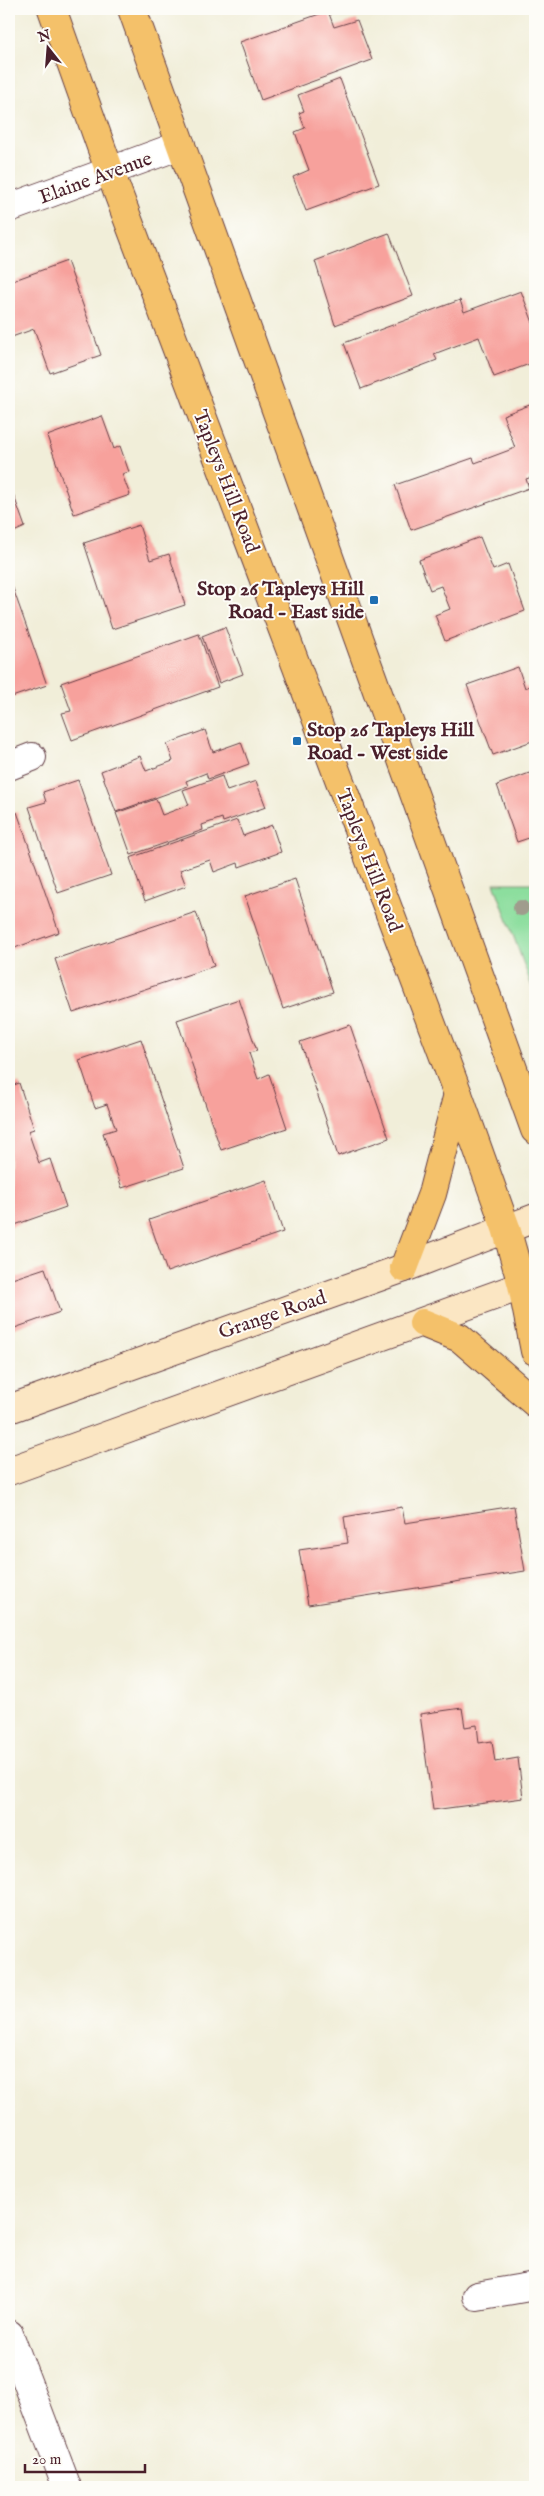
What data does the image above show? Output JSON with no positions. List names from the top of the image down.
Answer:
{
  "streets": {
    "main road": ["Tapleys Hill Road", "Grange Road"],
    "street": ["Elaine Avenue"]
  },
  "crossings": [
    ["Elaine Avenue", "Tapleys Hill Road"],
    ["Tapleys Hill Road", "Grange Road"]
  ],
  "places": {
    "transit": ["Stop 26 Tapleys Hill Road - East side", "Stop 26 Tapleys Hill Road - West side"]
  },
  "scale_bar": "20 m",
  "north": "top"
}
